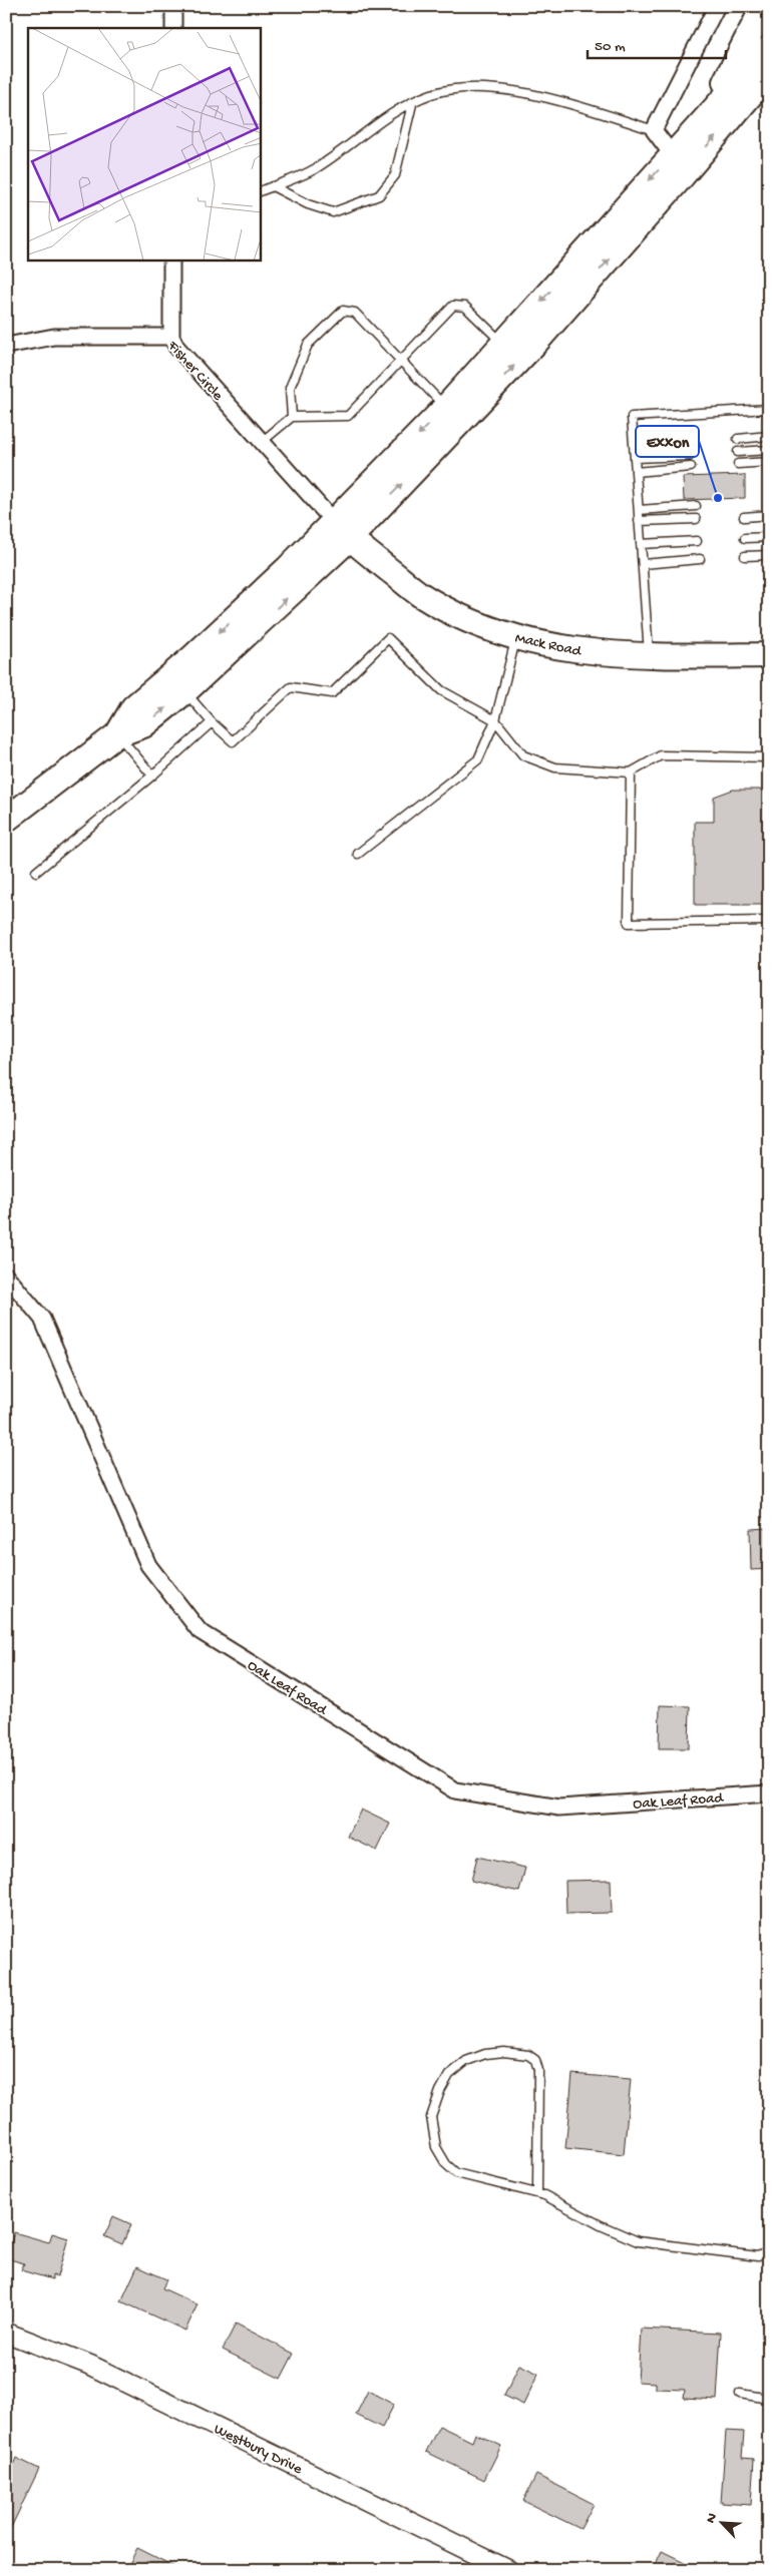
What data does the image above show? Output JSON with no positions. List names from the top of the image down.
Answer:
{
  "streets": {
    "main road": ["Mack Road"],
    "street": ["Fisher Circle", "Oak Leaf Road", "Westbury Drive"]
  },
  "crossings": [
    ["Fisher Circle", "Mack Road"]
  ],
  "places": ["Exxon"],
  "scale_bar": "50 m",
  "north": "top left"
}
